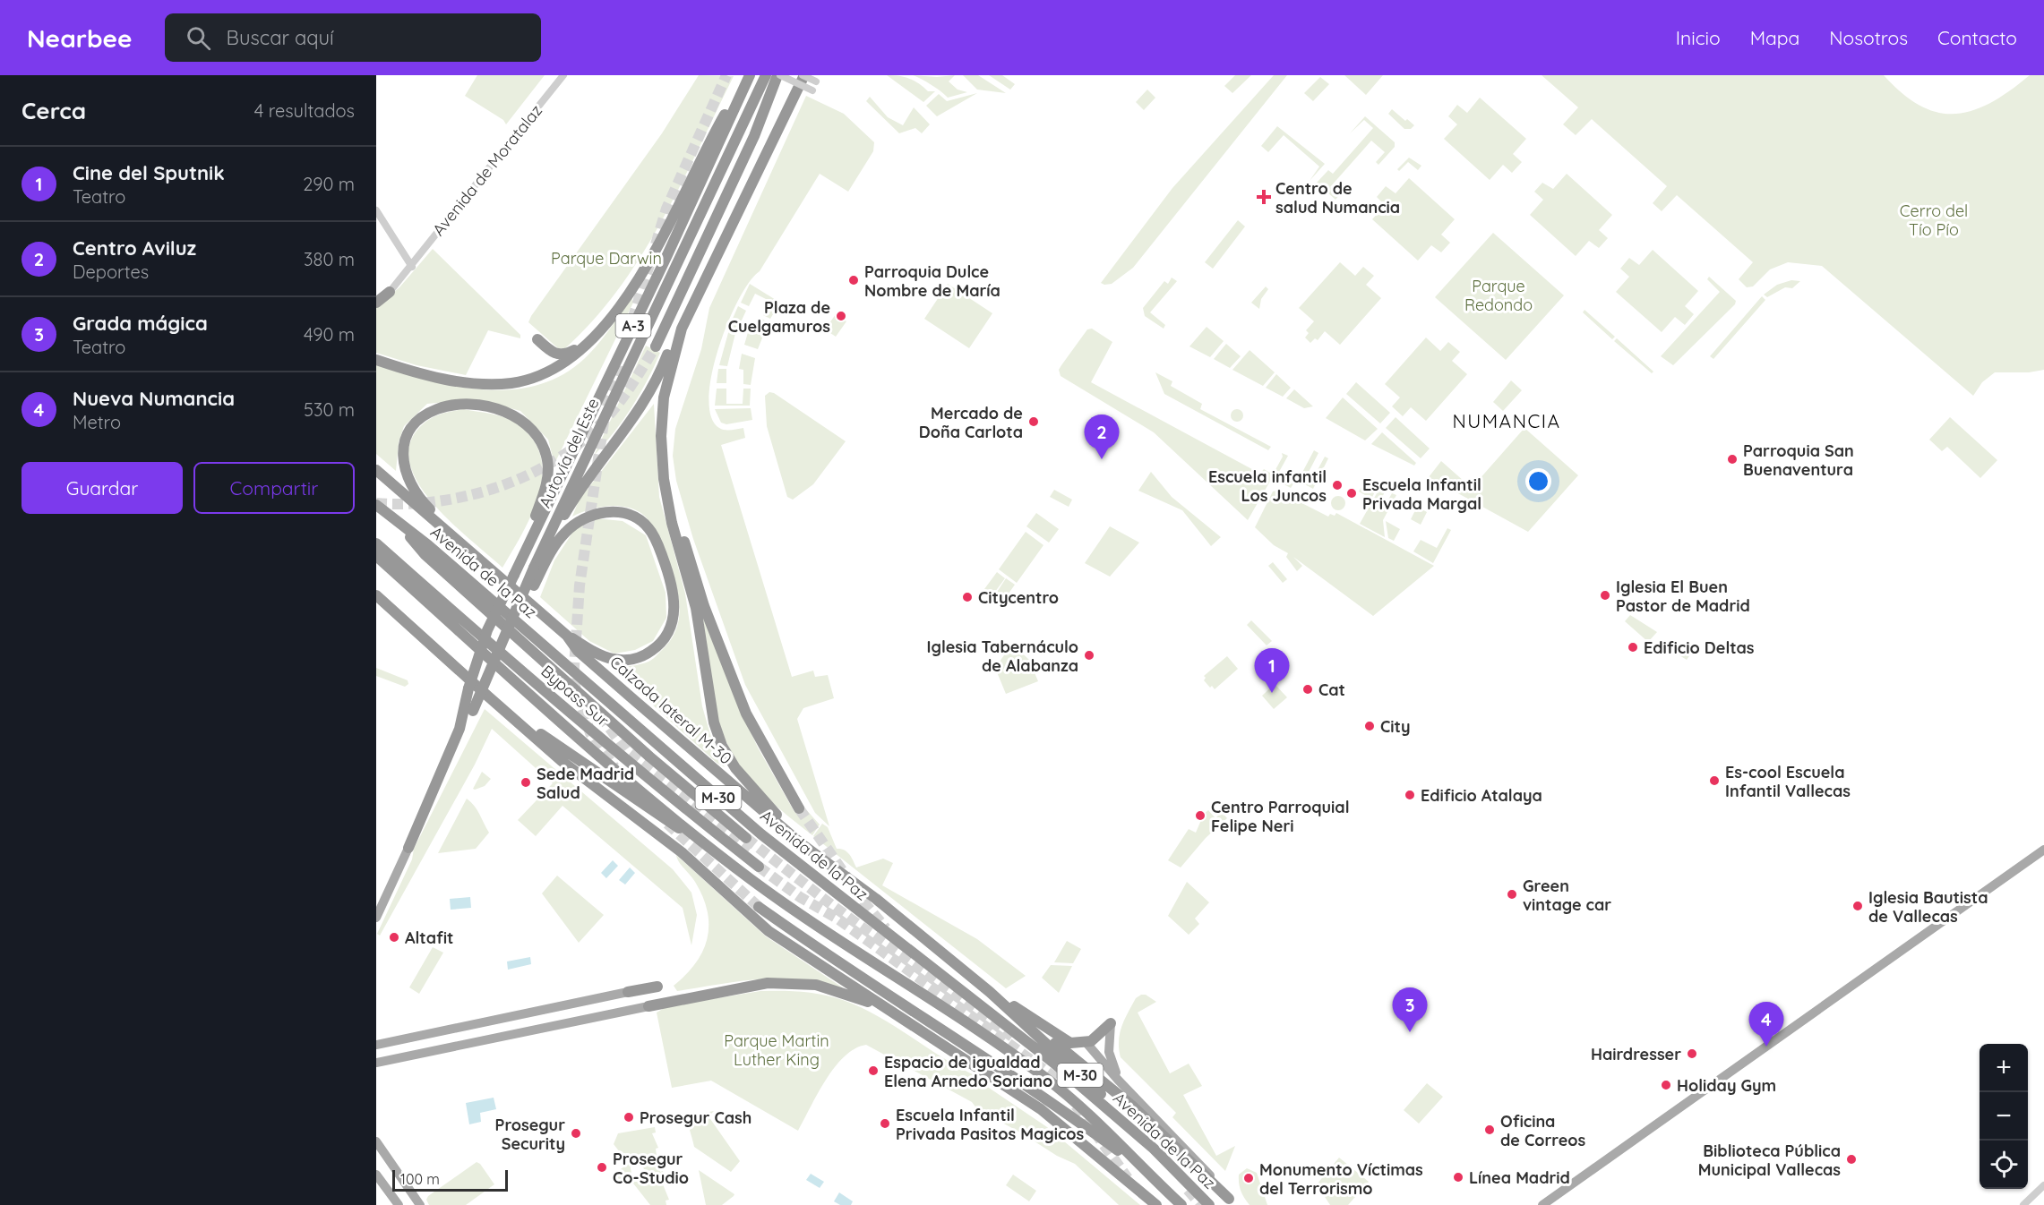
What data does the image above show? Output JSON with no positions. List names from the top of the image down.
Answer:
{
  "streets": {
    "highway": [
      "A-3",
      "Autovía del Este",
      "Avenida de la Paz",
      "Bypass Sur",
      "Calzada lateral M-30",
      "M-30"
    ],
    "street": ["Avenida de Moratalaz"]
  },
  "crossings": [
    ["Avenida de la Paz", "Bypass Sur"],
    ["Avenida de la Paz", "M-30"],
    ["Calzada lateral M-30", "M-30"]
  ],
  "districts": ["NUMANCIA"],
  "parks": [
    "Cerro del Tío Pío",
    "Parque Darwin",
    "Parque Redondo",
    "Parque Martin Luther King"
  ],
  "places": {
    "health": ["Centro de salud Numancia"],
    "other": [
      "Parroquia Dulce Nombre de María",
      "Plaza de Cuelgamuros",
      "Mercado de Doña Carlota",
      "Parroquia San Buenaventura",
      "Escuela infantil Los Juncos",
      "Escuela Infantil Privada Margal",
      "Iglesia El Buen Pastor de Madrid",
      "Citycentro",
      "Edificio Deltas",
      "Iglesia Tabernáculo de Alabanza",
      "Cat",
      "City",
      "Es-cool Escuela Infantil Vallecas",
      "Sede Madrid Salud",
      "Edificio Atalaya",
      "Centro Parroquial Felipe Neri",
      "Green vintage car",
      "Iglesia Bautista de Vallecas",
      "Altafit",
      "Hairdresser",
      "Espacio de igualdad Elena Arnedo Soriano",
      "Holiday Gym",
      "Prosegur Cash",
      "Escuela Infantil Privada Pasitos Magicos",
      "Oficina de Correos",
      "Prosegur Security",
      "Biblioteca Pública Municipal Vallecas",
      "Prosegur Co-Studio",
      "Línea Madrid",
      "Monumento Víctimas del Terrorismo"
    ]
  },
  "scale_bar": "100 m",
  "page": {
    "header": "Nearbee",
    "search": "Buscar aquí",
    "nav": [
      "Inicio",
      "Mapa",
      "Nosotros",
      "Contacto"
    ],
    "heading": ["Cerca", "4 resultados"],
    "list": [
      {
        "mark": "1",
        "name": "Cine del Sputnik",
        "note": "Teatro",
        "value": "290 m"
      },
      {
        "mark": "2",
        "name": "Centro Aviluz",
        "note": "Deportes",
        "value": "380 m"
      },
      {
        "mark": "3",
        "name": "Grada mágica",
        "note": "Teatro",
        "value": "490 m"
      },
      {
        "mark": "4",
        "name": "Nueva Numancia",
        "note": "Metro",
        "value": "530 m"
      }
    ],
    "pins": [
      "2",
      "1",
      "3",
      "4"
    ],
    "buttons": ["Guardar", "Compartir"],
    "map_buttons": ["+", "−"],
    "scale": "100 m"
  }
}
